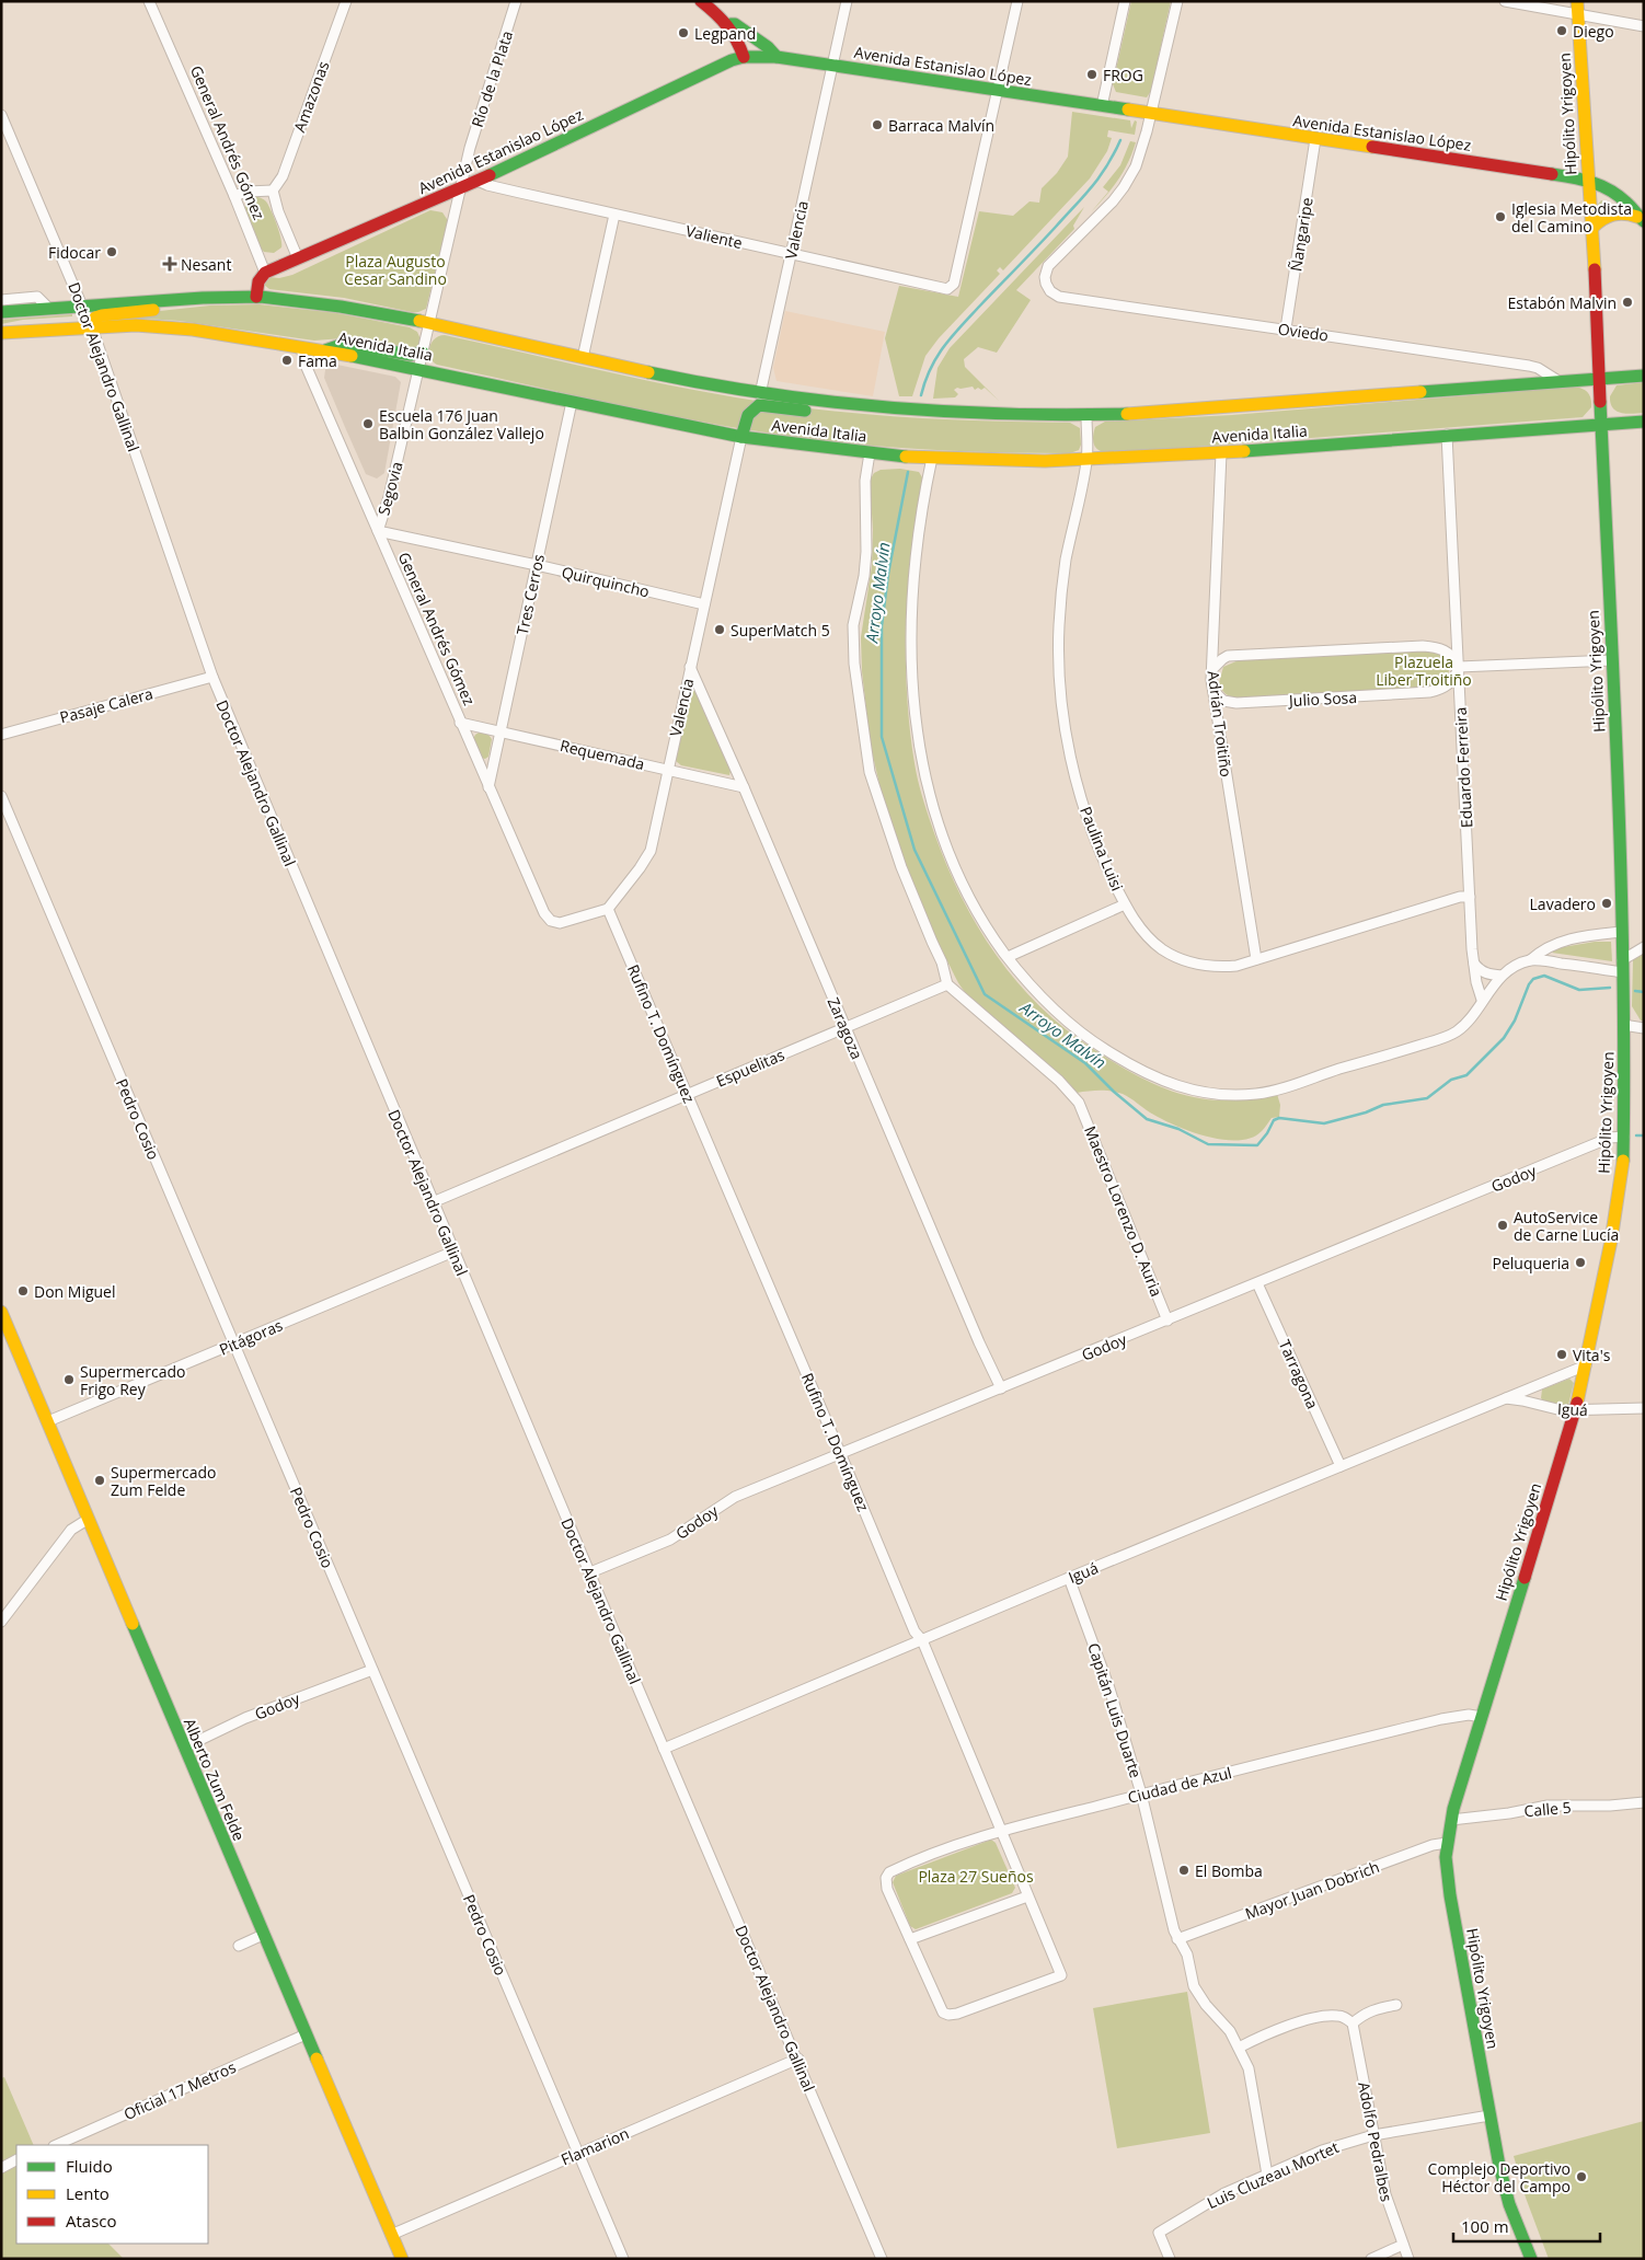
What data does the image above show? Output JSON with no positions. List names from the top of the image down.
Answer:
{
  "streets": {
    "street": [
      "Avenida Estanislao López",
      "Río de la Plata",
      "Amazonas",
      "Hipólito Yrigoyen",
      "General Andrés Gómez",
      "Valencia",
      "Ñangaripe",
      "Valiente",
      "Oviedo",
      "Avenida Italia",
      "Doctor Alejandro Gallinal",
      "Segovia",
      "Quirquincho",
      "Tres Cerros",
      "Julio Sosa",
      "Pasaje Calera",
      "Adrián Troitiño",
      "Requemada",
      "Eduardo Ferreira",
      "Paulina Luisi",
      "Zaragoza",
      "Rufino T. Domínguez",
      "Espuelitas",
      "Pedro Cosio",
      "Godoy",
      "Maestro Lorenzo D. Auria",
      "Pitágoras",
      "Tarragona",
      "Iguá",
      "Capitán Luis Duarte",
      "Alberto Zum Felde",
      "Ciudad de Azul",
      "Calle 5",
      "Mayor Juan Dobrich",
      "Oficial 17 Metros",
      "Adolfo Pedralbes",
      "Flamarion",
      "Luis Cluzeau Mortet"
    ]
  },
  "crossings": [
    ["Avenida Estanislao López", "Río de la Plata"],
    ["Avenida Estanislao López", "Hipólito Yrigoyen"],
    ["Avenida Estanislao López", "General Andrés Gómez"],
    ["Avenida Estanislao López", "Valencia"],
    ["Avenida Estanislao López", "Ñangaripe"],
    ["Avenida Estanislao López", "Valiente"],
    ["Avenida Estanislao López", "Oviedo"],
    ["Avenida Estanislao López", "Segovia"],
    ["Río de la Plata", "Segovia"],
    ["Hipólito Yrigoyen", "Avenida Italia"],
    ["Hipólito Yrigoyen", "Godoy"],
    ["Hipólito Yrigoyen", "Iguá"],
    ["Hipólito Yrigoyen", "Ciudad de Azul"],
    ["Hipólito Yrigoyen", "Calle 5"],
    ["Hipólito Yrigoyen", "Mayor Juan Dobrich"],
    ["Hipólito Yrigoyen", "Luis Cluzeau Mortet"],
    ["General Andrés Gómez", "Valencia"],
    ["General Andrés Gómez", "Avenida Italia"],
    ["General Andrés Gómez", "Segovia"],
    ["General Andrés Gómez", "Quirquincho"],
    ["General Andrés Gómez", "Tres Cerros"],
    ["General Andrés Gómez", "Requemada"],
    ["General Andrés Gómez", "Rufino T. Domínguez"],
    ["Valencia", "Valiente"],
    ["Valencia", "Avenida Italia"],
    ["Valencia", "Quirquincho"],
    ["Valencia", "Requemada"],
    ["Valencia", "Zaragoza"],
    ["Valencia", "Rufino T. Domínguez"],
    ["Ñangaripe", "Oviedo"],
    ["Oviedo", "Avenida Italia"],
    ["Avenida Italia", "Doctor Alejandro Gallinal"],
    ["Avenida Italia", "Segovia"],
    ["Avenida Italia", "Tres Cerros"],
    ["Avenida Italia", "Adrián Troitiño"],
    ["Avenida Italia", "Eduardo Ferreira"],
    ["Avenida Italia", "Paulina Luisi"],
    ["Doctor Alejandro Gallinal", "Pasaje Calera"],
    ["Doctor Alejandro Gallinal", "Espuelitas"],
    ["Doctor Alejandro Gallinal", "Godoy"],
    ["Doctor Alejandro Gallinal", "Pitágoras"],
    ["Doctor Alejandro Gallinal", "Iguá"],
    ["Doctor Alejandro Gallinal", "Flamarion"],
    ["Segovia", "Quirquincho"],
    ["Quirquincho", "Tres Cerros"],
    ["Tres Cerros", "Requemada"],
    ["Julio Sosa", "Adrián Troitiño"],
    ["Julio Sosa", "Eduardo Ferreira"],
    ["Adrián Troitiño", "Paulina Luisi"],
    ["Requemada", "Zaragoza"],
    ["Eduardo Ferreira", "Paulina Luisi"],
    ["Zaragoza", "Espuelitas"],
    ["Zaragoza", "Godoy"],
    ["Rufino T. Domínguez", "Espuelitas"],
    ["Rufino T. Domínguez", "Godoy"],
    ["Rufino T. Domínguez", "Iguá"],
    ["Rufino T. Domínguez", "Ciudad de Azul"],
    ["Espuelitas", "Maestro Lorenzo D. Auria"],
    ["Pedro Cosio", "Godoy"],
    ["Pedro Cosio", "Pitágoras"],
    ["Pedro Cosio", "Flamarion"],
    ["Godoy", "Maestro Lorenzo D. Auria"],
    ["Godoy", "Tarragona"],
    ["Godoy", "Alberto Zum Felde"],
    ["Pitágoras", "Alberto Zum Felde"],
    ["Tarragona", "Iguá"],
    ["Iguá", "Capitán Luis Duarte"],
    ["Capitán Luis Duarte", "Ciudad de Azul"],
    ["Capitán Luis Duarte", "Mayor Juan Dobrich"],
    ["Capitán Luis Duarte", "Luis Cluzeau Mortet"],
    ["Alberto Zum Felde", "Oficial 17 Metros"],
    ["Alberto Zum Felde", "Flamarion"],
    ["Adolfo Pedralbes", "Luis Cluzeau Mortet"]
  ],
  "water": ["Arroyo Malvín"],
  "parks": ["Plaza Augusto Cesar Sandino", "Plazuela Liber Troitiño", "Plaza 27 Sueños"],
  "places": {
    "other": [
      "Diego",
      "Legpand",
      "FROG",
      "Barraca Malvín",
      "Iglesia Metodista del Camino",
      "Fidocar",
      "Estabón Malvin",
      "Fama",
      "Escuela 176 Juan Balbin González Vallejo",
      "SuperMatch 5",
      "Lavadero",
      "AutoService de Carne Lucía",
      "Peluqueria",
      "Don Miguel",
      "Vita's",
      "Supermercado Frigo Rey",
      "Supermercado Zum Felde",
      "El Bomba",
      "Complejo Deportivo Héctor del Campo"
    ],
    "health": ["Nesant"]
  },
  "legend": ["Fluido", "Lento", "Atasco"],
  "scale_bar": "100 m"
}
